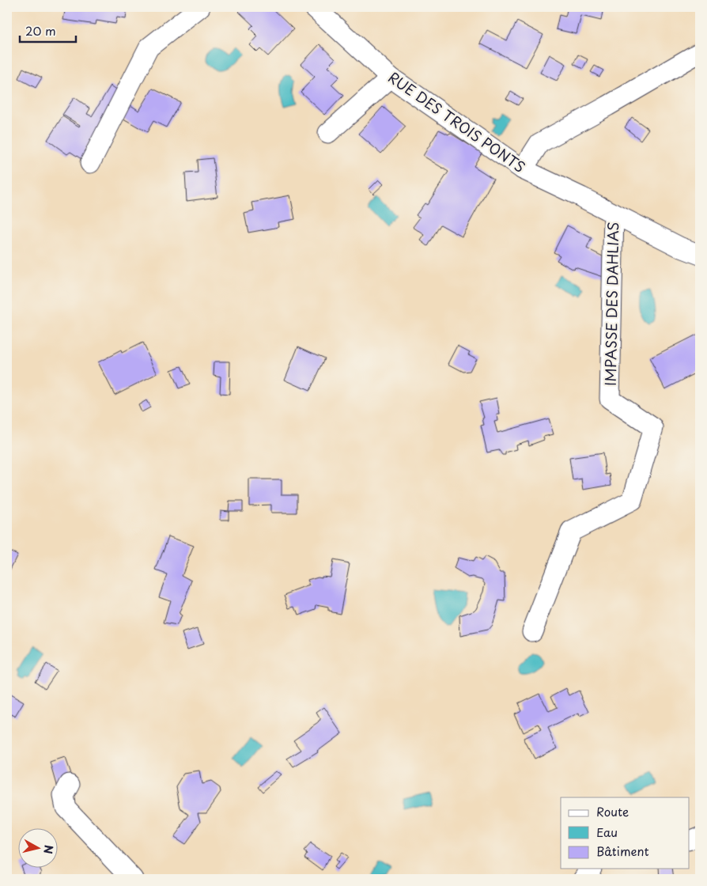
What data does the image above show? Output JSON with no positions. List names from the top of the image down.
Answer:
{
  "streets": {
    "street": ["RUE DES TROIS PONTS", "IMPASSE DES DAHLIAS"]
  },
  "crossings": [
    ["RUE DES TROIS PONTS", "IMPASSE DES DAHLIAS"]
  ],
  "legend": ["Route", "Eau", "Bâtiment"],
  "scale_bar": "20 m",
  "north": "right"
}
